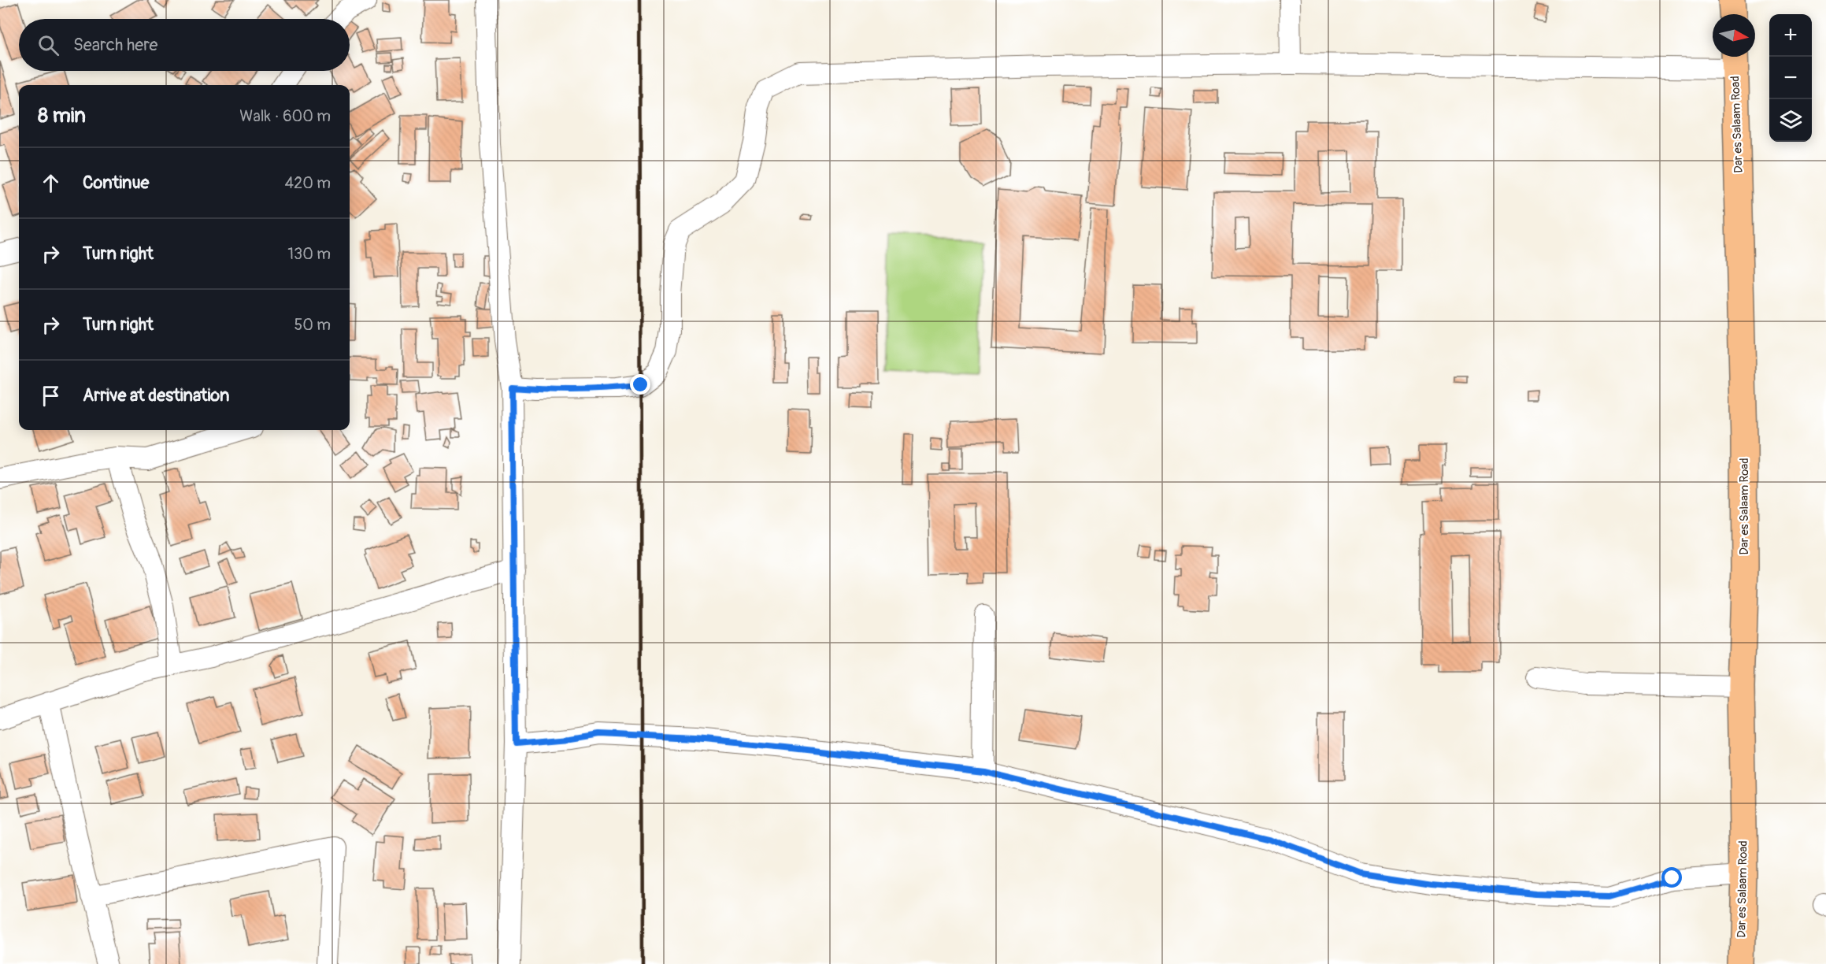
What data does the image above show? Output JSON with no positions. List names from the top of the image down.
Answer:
{
  "streets": {
    "highway": ["Dar es Salaam Road"]
  },
  "north": "right",
  "page": {
    "map_buttons": ["+", "−"],
    "search": "Search here",
    "heading": ["8 min", "Walk · 600 m"],
    "list": [
      ["Continue", "420 m"],
      ["Turn right", "130 m"],
      ["Turn right", "50 m"],
      "Arrive at destination"
    ]
  }
}
